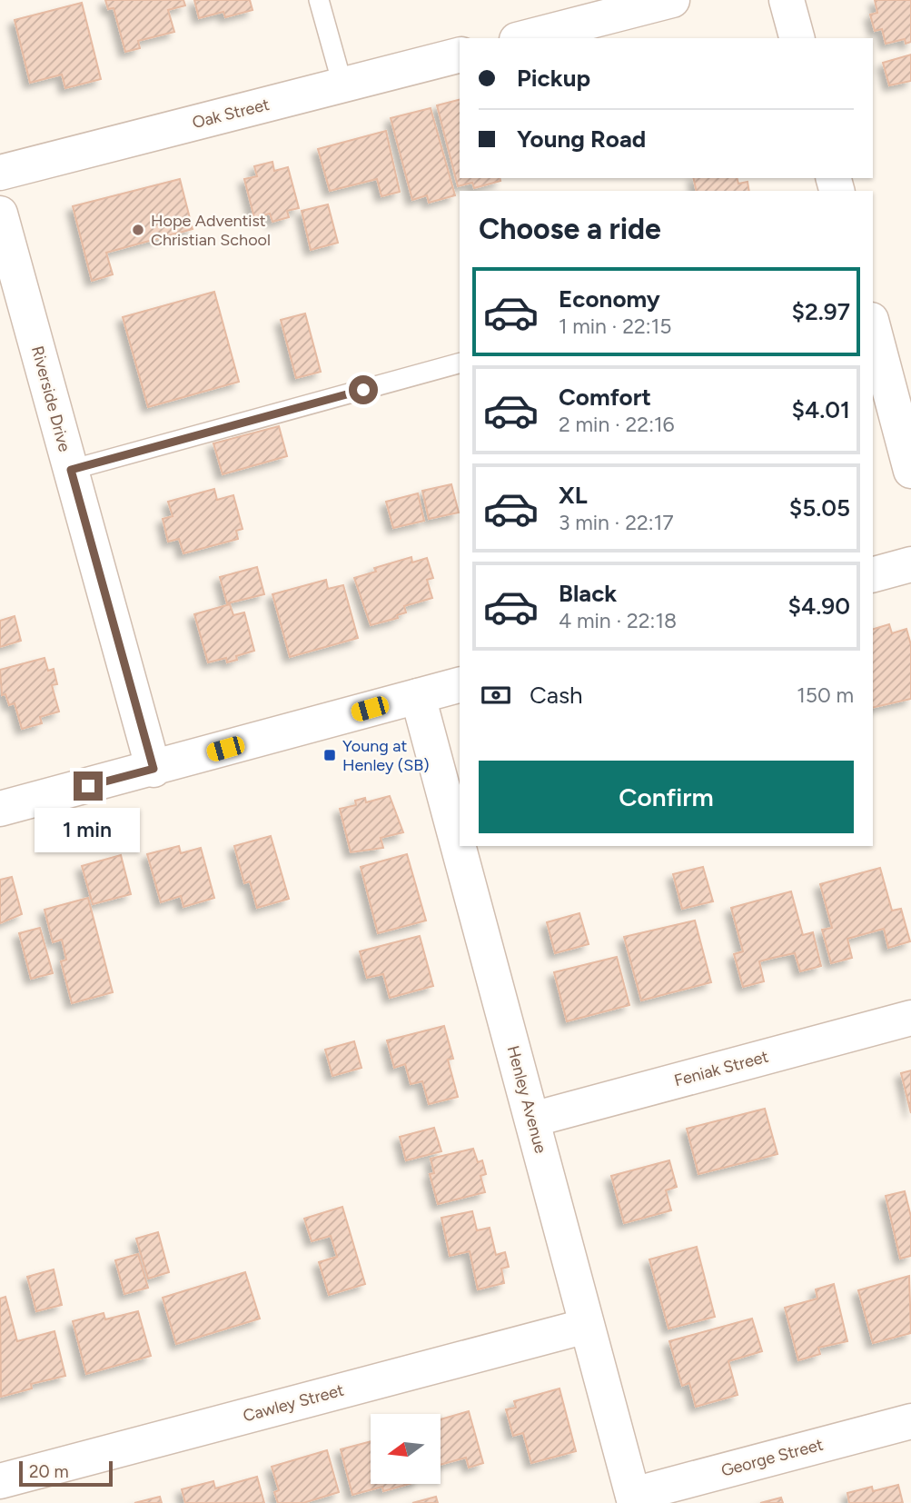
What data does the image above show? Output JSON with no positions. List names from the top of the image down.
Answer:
{
  "streets": {
    "street": [
      "Oak Street",
      "Riverside Drive",
      "Feniak Street",
      "Henley Avenue",
      "Cawley Street",
      "George Street"
    ]
  },
  "crossings": [
    ["Feniak Street", "Henley Avenue"],
    ["Henley Avenue", "Cawley Street"],
    ["Henley Avenue", "George Street"]
  ],
  "places": {
    "other": ["Hope Adventist Christian School"],
    "transit": ["Young at Henley (SB)"]
  },
  "scale_bar": "20 m",
  "north": "left",
  "page": {
    "banner": ["Pickup", "Young Road"],
    "heading": "Choose a ride",
    "list": [
      {
        "name": "Economy",
        "note": "1 min · 22:15",
        "value": "$2.97"
      },
      {
        "name": "Comfort",
        "note": "2 min · 22:16",
        "value": "$4.01"
      },
      {
        "name": "XL",
        "note": "3 min · 22:17",
        "value": "$5.05"
      },
      {
        "name": "Black",
        "note": "4 min · 22:18",
        "value": "$4.90"
      }
    ],
    "pay": ["Cash", "150 m"],
    "buttons": "Confirm",
    "bubble": "1 min",
    "scale": "20 m"
  }
}
